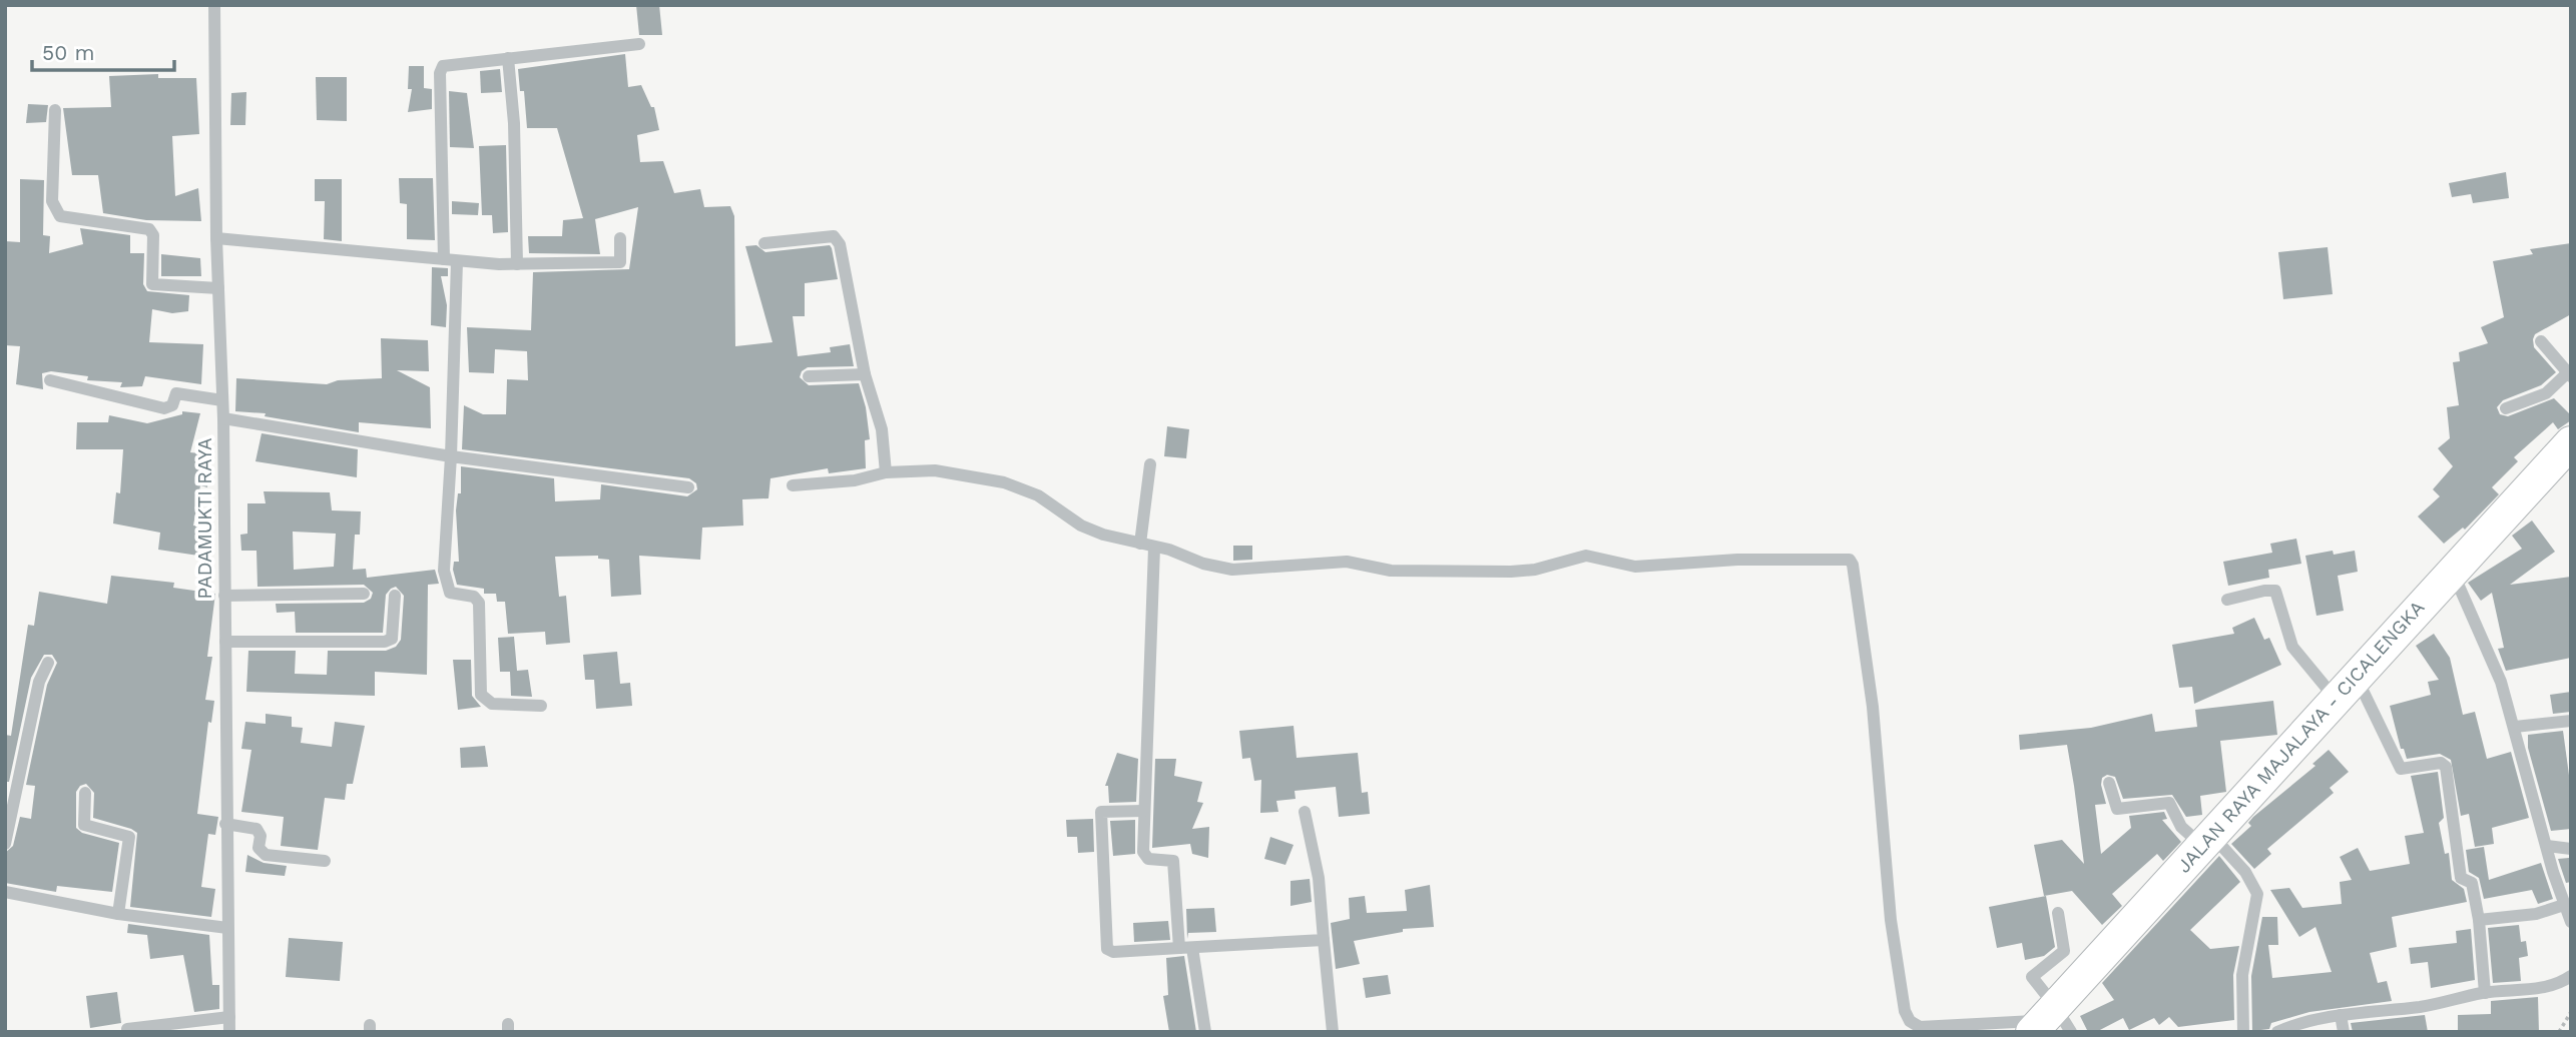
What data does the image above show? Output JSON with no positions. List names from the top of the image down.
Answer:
{
  "streets": {
    "main road": ["JALAN RAYA MAJALAYA - CICALENGKA"],
    "street": ["PADAMUKTI RAYA"]
  },
  "scale_bar": "50 m"
}
